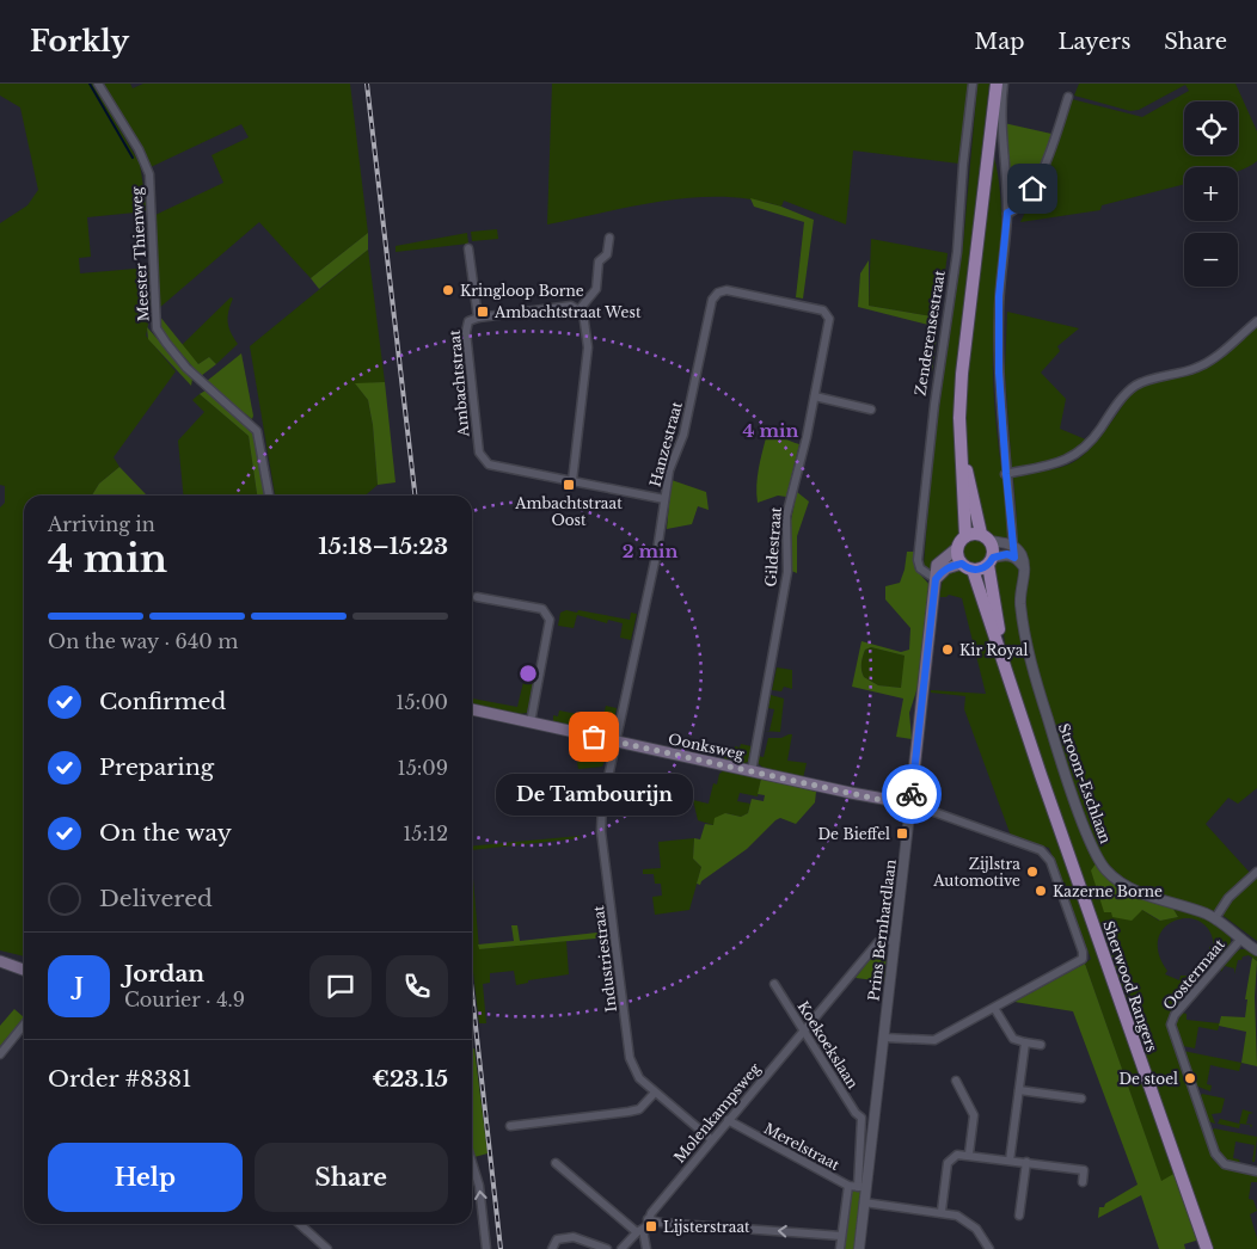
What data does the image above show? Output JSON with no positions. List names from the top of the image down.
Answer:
{
  "streets": {
    "main road": ["Oonksweg", "Prins Bernhardlaan", "Sherwood Rangers"],
    "street": [
      "Meester Thienweg",
      "Zenderensestraat",
      "Ambachtstraat",
      "Hanzestraat",
      "Gildestraat",
      "Stroom-Eschlaan",
      "Industriestraat",
      "Oostermaat",
      "Koekoekslaan",
      "Molenkampsweg",
      "Merelstraat"
    ]
  },
  "crossings": [
    ["Zenderensestraat", "Prins Bernhardlaan"],
    ["Ambachtstraat", "Hanzestraat"],
    ["Hanzestraat", "Gildestraat"],
    ["Hanzestraat", "Oonksweg"],
    ["Hanzestraat", "Industriestraat"],
    ["Gildestraat", "Oonksweg"],
    ["Oonksweg", "Prins Bernhardlaan"],
    ["Oonksweg", "Industriestraat"],
    ["Stroom-Eschlaan", "Oostermaat"],
    ["Prins Bernhardlaan", "Sherwood Rangers"],
    ["Prins Bernhardlaan", "Molenkampsweg"],
    ["Prins Bernhardlaan", "Merelstraat"],
    ["Industriestraat", "Molenkampsweg"],
    ["Koekoekslaan", "Molenkampsweg"],
    ["Molenkampsweg", "Merelstraat"]
  ],
  "places": {
    "other": [
      "Kringloop Borne",
      "Kir Royal",
      "De Tambourijn",
      "Zijlstra Automotive",
      "Kazerne Borne",
      "De stoel"
    ],
    "transit": [
      "Ambachtstraat West",
      "Ambachtstraat Oost",
      "De Bieffel",
      "Lijsterstraat"
    ]
  },
  "page": {
    "header": "Forkly",
    "nav": ["Map", "Layers", "Share"],
    "map_buttons": ["+", "−"],
    "heading": ["4 min", "Arriving in", "15:18–15:23"],
    "panel": [
      "Jordan",
      "Courier · 4.9",
      "Order #8381",
      "€23.15"
    ],
    "bar": "On the way · 640 m",
    "list": [
      ["Confirmed", "15:00"],
      ["Preparing", "15:09"],
      ["On the way", "15:12"],
      "Delivered"
    ],
    "bubble": "De Tambourijn",
    "round": "J",
    "buttons": ["Help", "Share"]
  },
  "rings": ["4 min", "2 min"]
}
